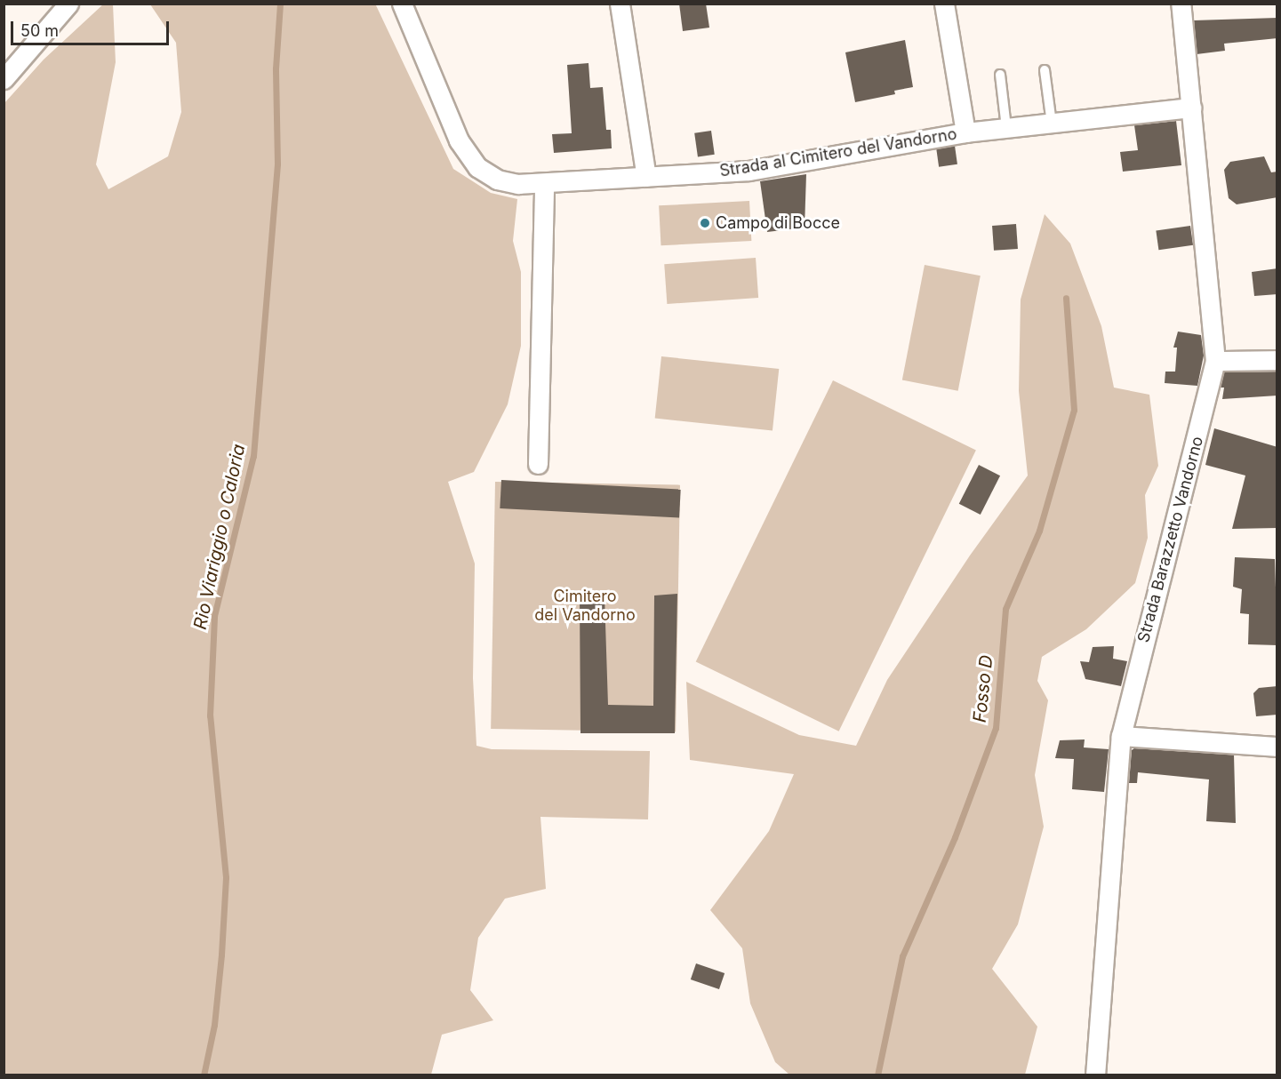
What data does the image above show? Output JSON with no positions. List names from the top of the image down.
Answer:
{
  "streets": {
    "street": ["Strada al Cimitero del Vandorno", "Strada Barazzetto Vandorno"]
  },
  "crossings": [
    ["Strada al Cimitero del Vandorno", "Strada Barazzetto Vandorno"]
  ],
  "water": ["Rio Viariggio o Caloria", "Fosso D"],
  "parks": ["Cimitero del Vandorno"],
  "places": ["Campo di Bocce"],
  "scale_bar": "50 m"
}
